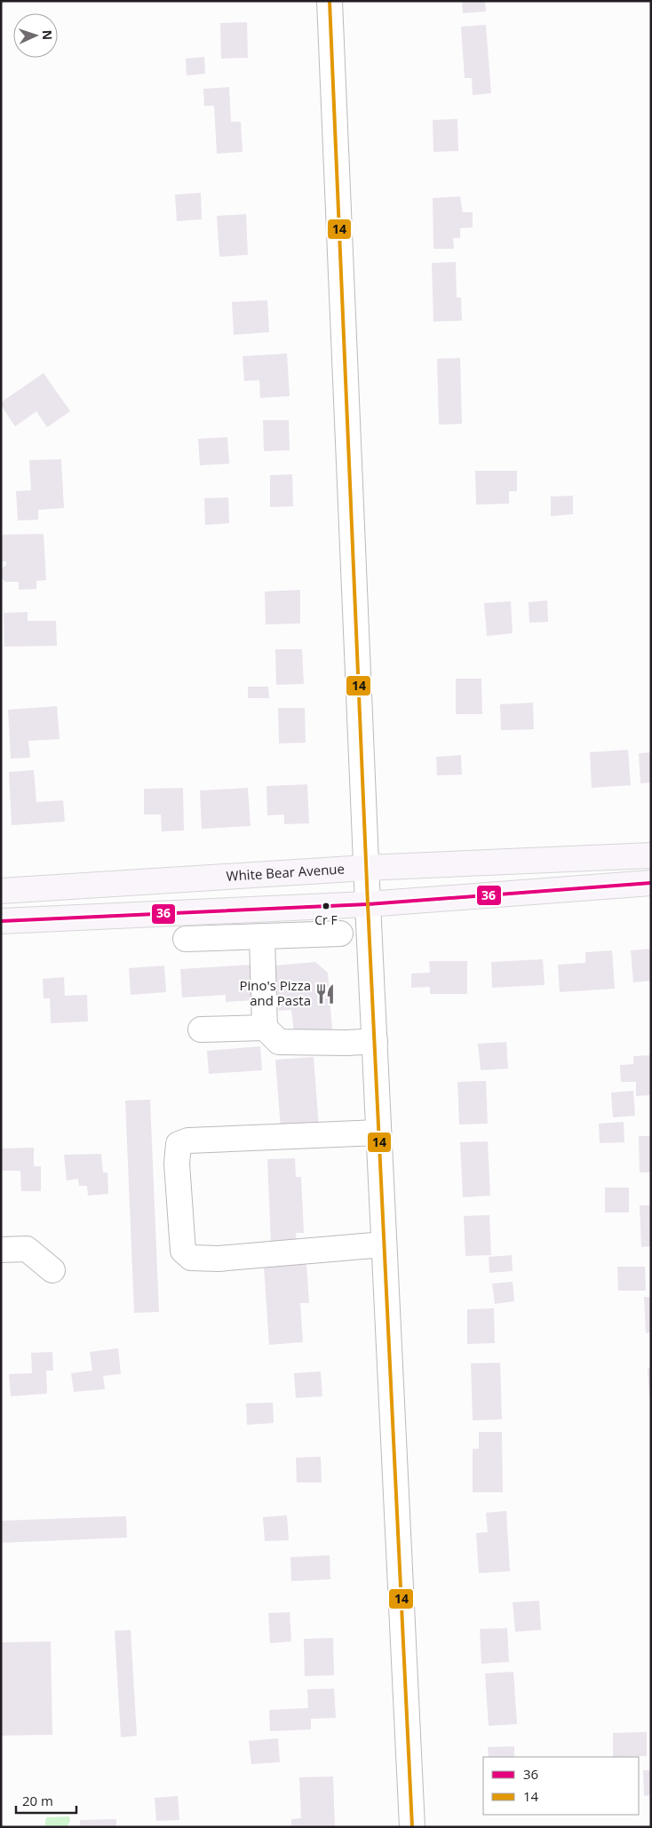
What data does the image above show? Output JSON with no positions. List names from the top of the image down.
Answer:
{
  "streets": {
    "main road": ["White Bear Avenue"]
  },
  "places": {
    "other": ["Cr F"],
    "restaurant": ["Pino's Pizza and Pasta"]
  },
  "lines": ["transit line 14", "transit line 36"],
  "legend": ["36", "14"],
  "scale_bar": "20 m",
  "north": "right"
}
